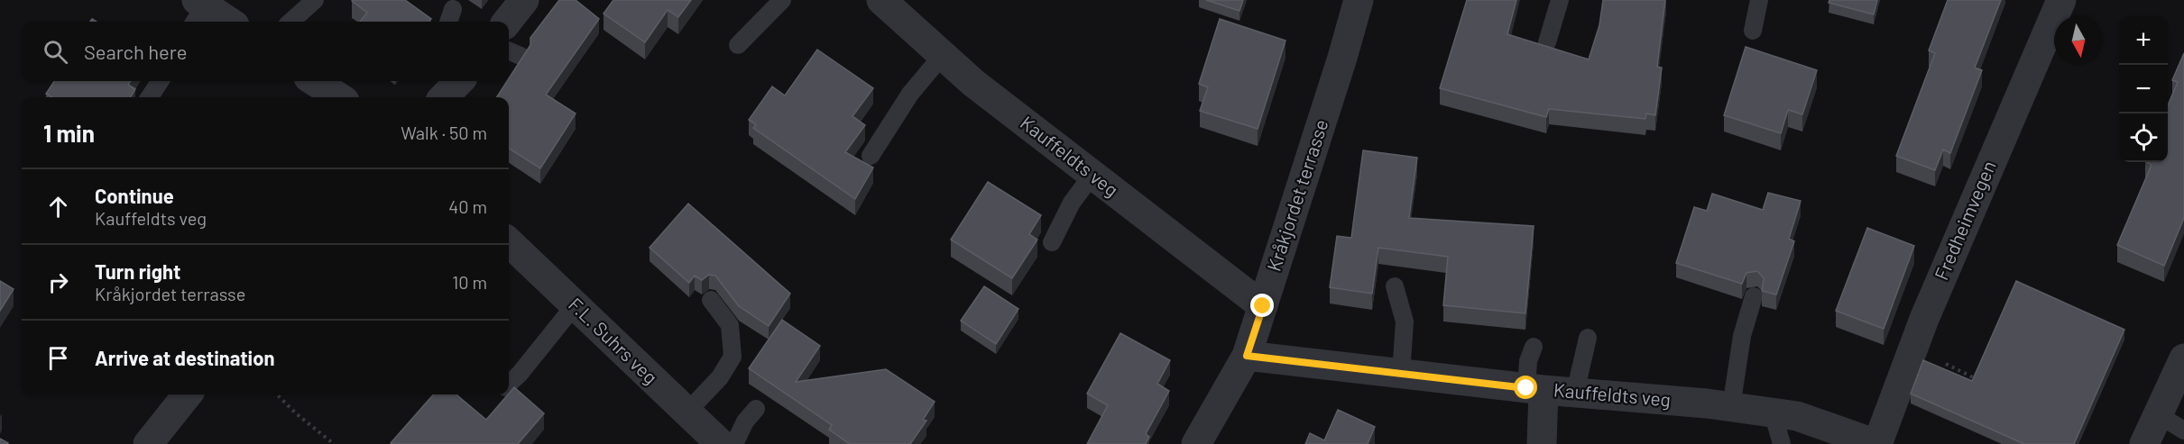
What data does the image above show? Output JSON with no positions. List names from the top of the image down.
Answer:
{
  "streets": {
    "street": [
      "Kauffeldts veg",
      "Kråkjordet terrasse",
      "Fredheimvegen",
      "F.L. Suhrs veg"
    ]
  },
  "crossings": [
    ["Kauffeldts veg", "Kråkjordet terrasse"],
    ["Kauffeldts veg", "Fredheimvegen"]
  ],
  "north": "bottom",
  "page": {
    "map_buttons": ["+", "−"],
    "search": "Search here",
    "heading": ["1 min", "Walk · 50 m"],
    "list": [
      ["Continue", "Kauffeldts veg", "40 m"],
      ["Turn right", "Kråkjordet terrasse", "10 m"],
      "Arrive at destination"
    ]
  }
}
